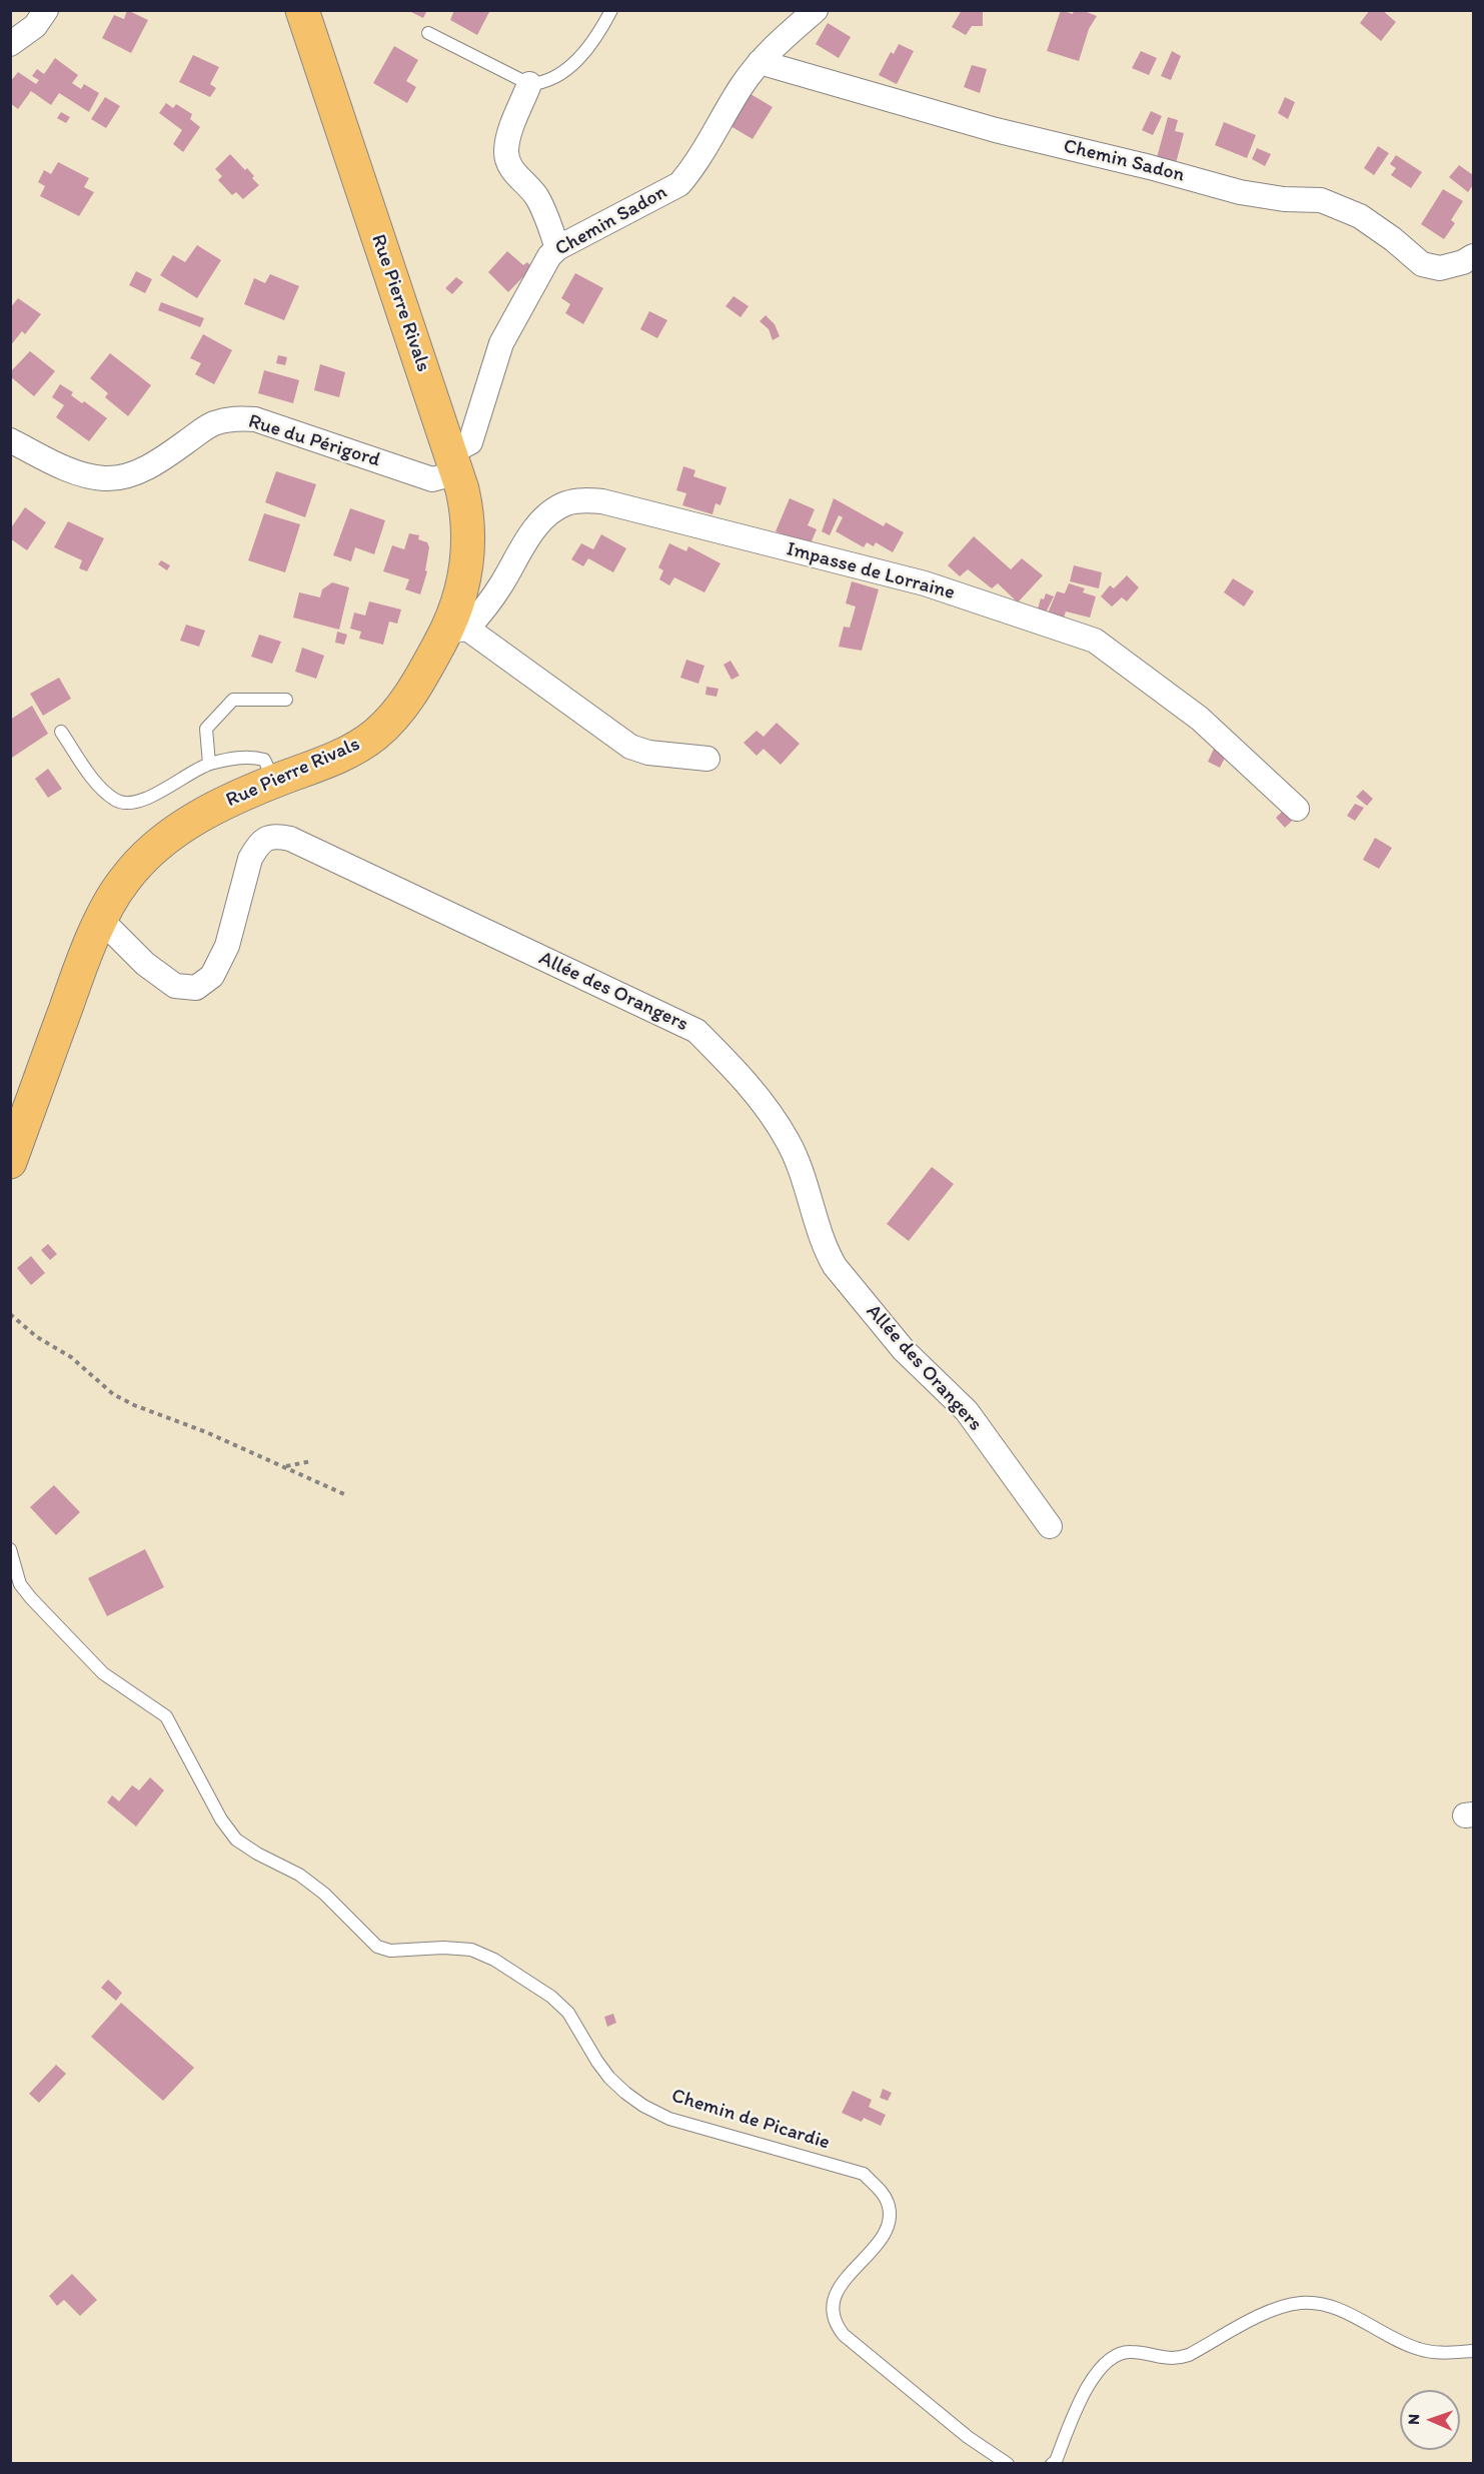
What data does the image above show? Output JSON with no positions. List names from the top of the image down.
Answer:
{
  "streets": {
    "main road": ["Rue Pierre Rivals"],
    "street": [
      "Chemin Sadon",
      "Rue du Périgord",
      "Impasse de Lorraine",
      "Allée des Orangers"
    ],
    "lane": ["Chemin de Picardie"]
  },
  "crossings": [
    ["Chemin Sadon", "Rue Pierre Rivals"],
    ["Chemin Sadon", "Rue du Périgord"],
    ["Rue Pierre Rivals", "Rue du Périgord"],
    ["Rue Pierre Rivals", "Impasse de Lorraine"],
    ["Rue Pierre Rivals", "Allée des Orangers"]
  ],
  "north": "left"
}
